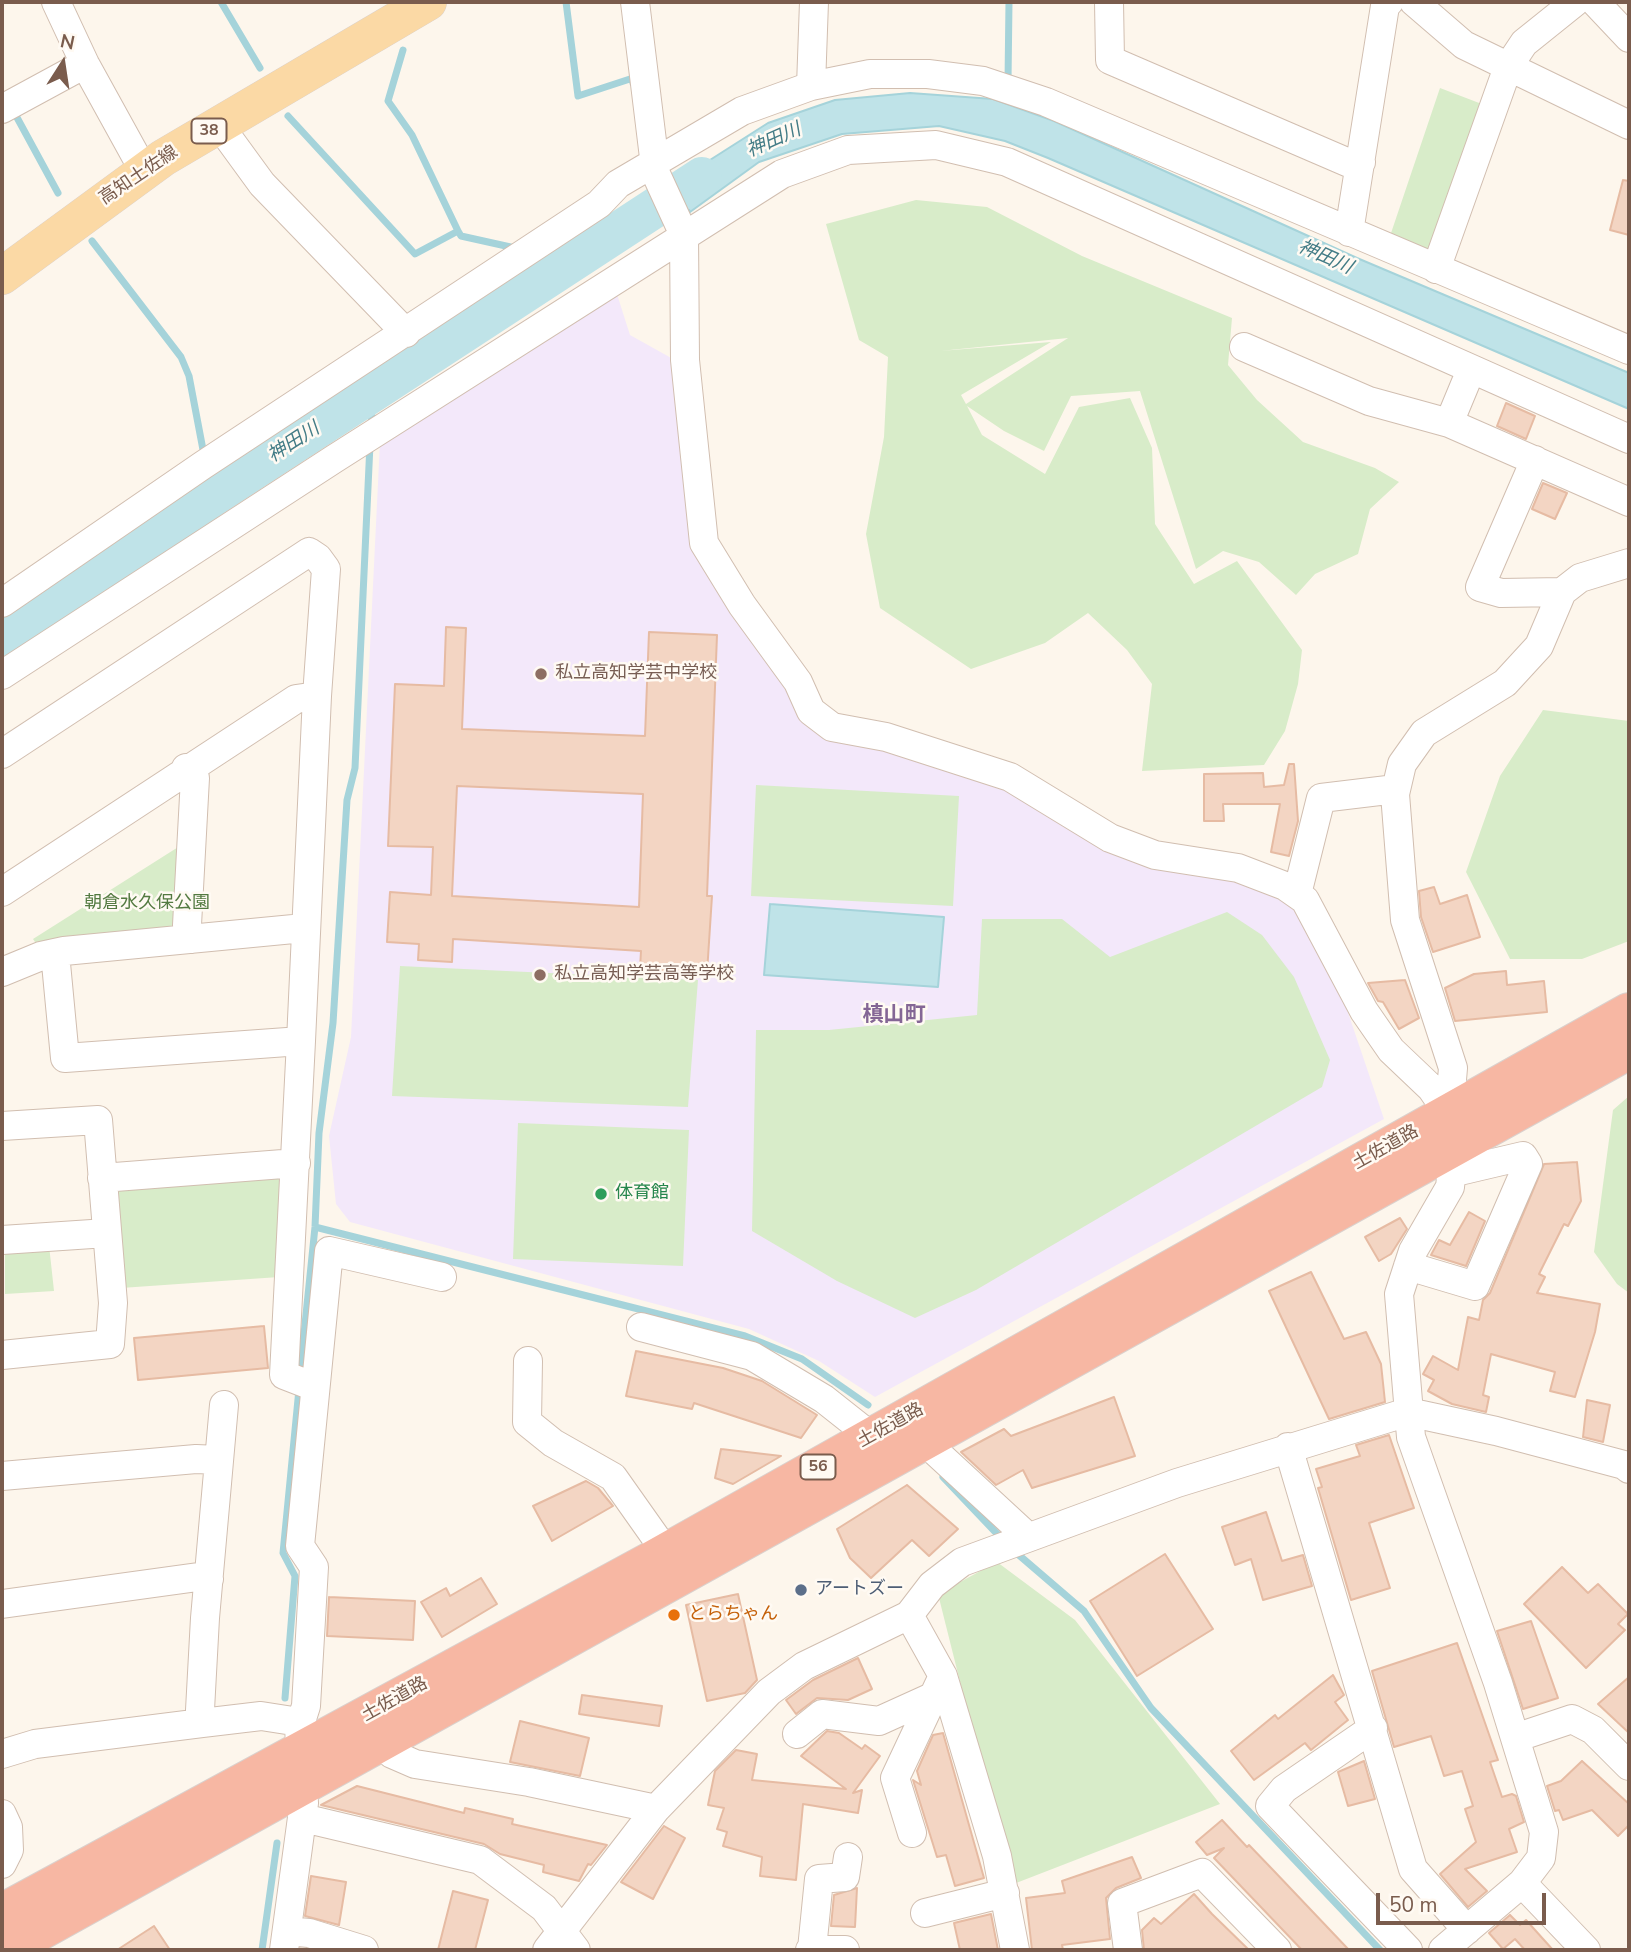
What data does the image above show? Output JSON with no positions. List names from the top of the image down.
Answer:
{
  "streets": {
    "highway": ["土佐道路", "56"],
    "main road": ["38", "高知土佐線"]
  },
  "districts": ["槙山町"],
  "water": ["神田川"],
  "parks": ["朝倉水久保公園"],
  "places": [
    "私立高知学芸中学校",
    "私立高知学芸高等学校",
    "体育館",
    "アートズー",
    "とらちゃん"
  ],
  "scale_bar": "50 m",
  "north": "top"
}
